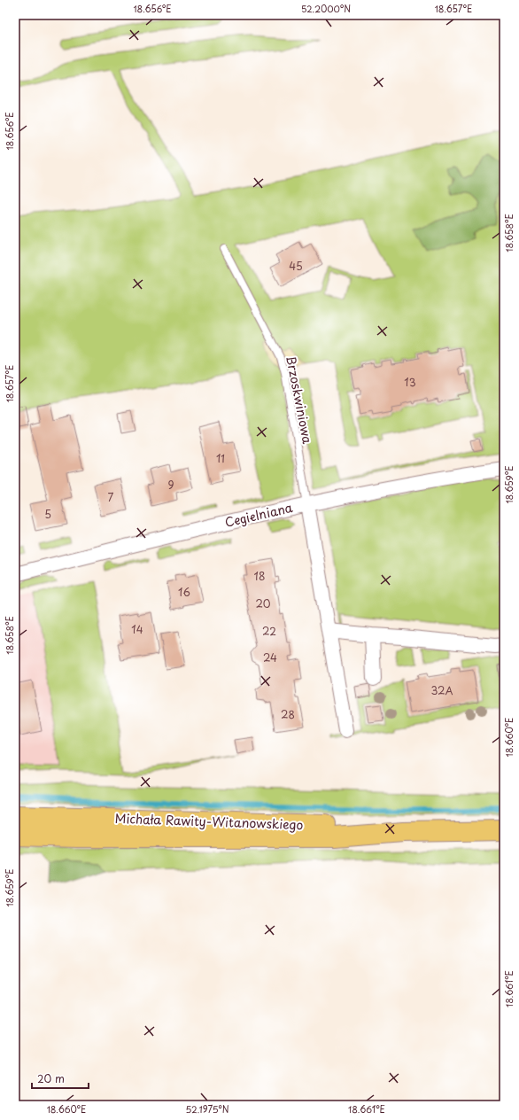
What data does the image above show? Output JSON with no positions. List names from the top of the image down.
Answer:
{
  "streets": {
    "main road": ["Michała Rawity-Witanowskiego"],
    "street": ["Cegielniana"],
    "lane": ["Brzoskwiniowa"]
  },
  "crossings": [
    ["Brzoskwiniowa", "Cegielniana"]
  ],
  "house_numbers": [
    "45",
    "13",
    "11",
    "9",
    "7",
    "5",
    "18",
    "16",
    "20",
    "14",
    "22",
    "24",
    "32A",
    "28"
  ],
  "scale_bar": "20 m",
  "coordinates": [
    "18.656°E",
    "52.2000°N",
    "18.657°E",
    "18.658°E",
    "18.659°E",
    "18.660°E",
    "18.661°E",
    "52.1975°N"
  ]
}
